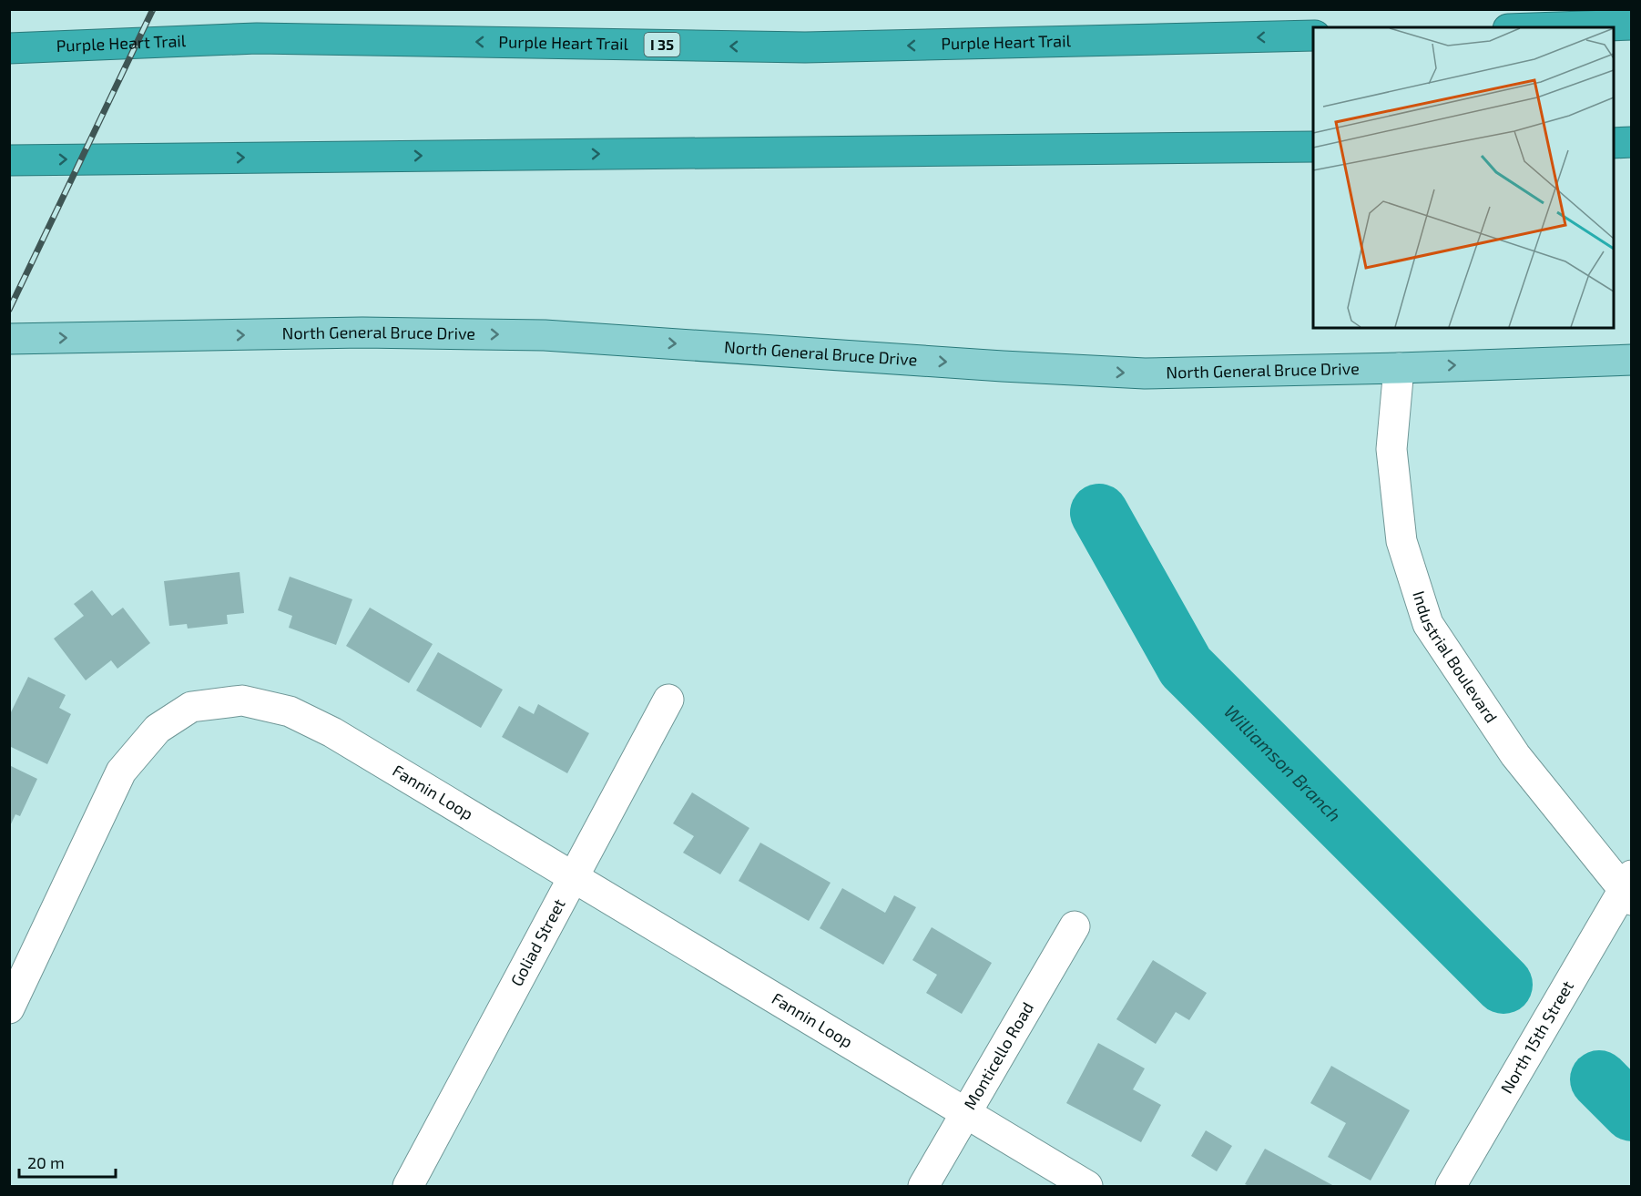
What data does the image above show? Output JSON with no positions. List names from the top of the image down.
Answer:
{
  "streets": {
    "highway": ["Purple Heart Trail", "I 35"],
    "main road": ["North General Bruce Drive"],
    "street": [
      "Industrial Boulevard",
      "Fannin Loop",
      "Goliad Street",
      "North 15th Street",
      "Monticello Road"
    ]
  },
  "crossings": [
    ["North General Bruce Drive", "Industrial Boulevard"],
    ["Industrial Boulevard", "North 15th Street"],
    ["Fannin Loop", "Goliad Street"],
    ["Fannin Loop", "Monticello Road"]
  ],
  "one_way": ["North General Bruce Drive"],
  "water": ["Williamson Branch"],
  "scale_bar": "20 m"
}
